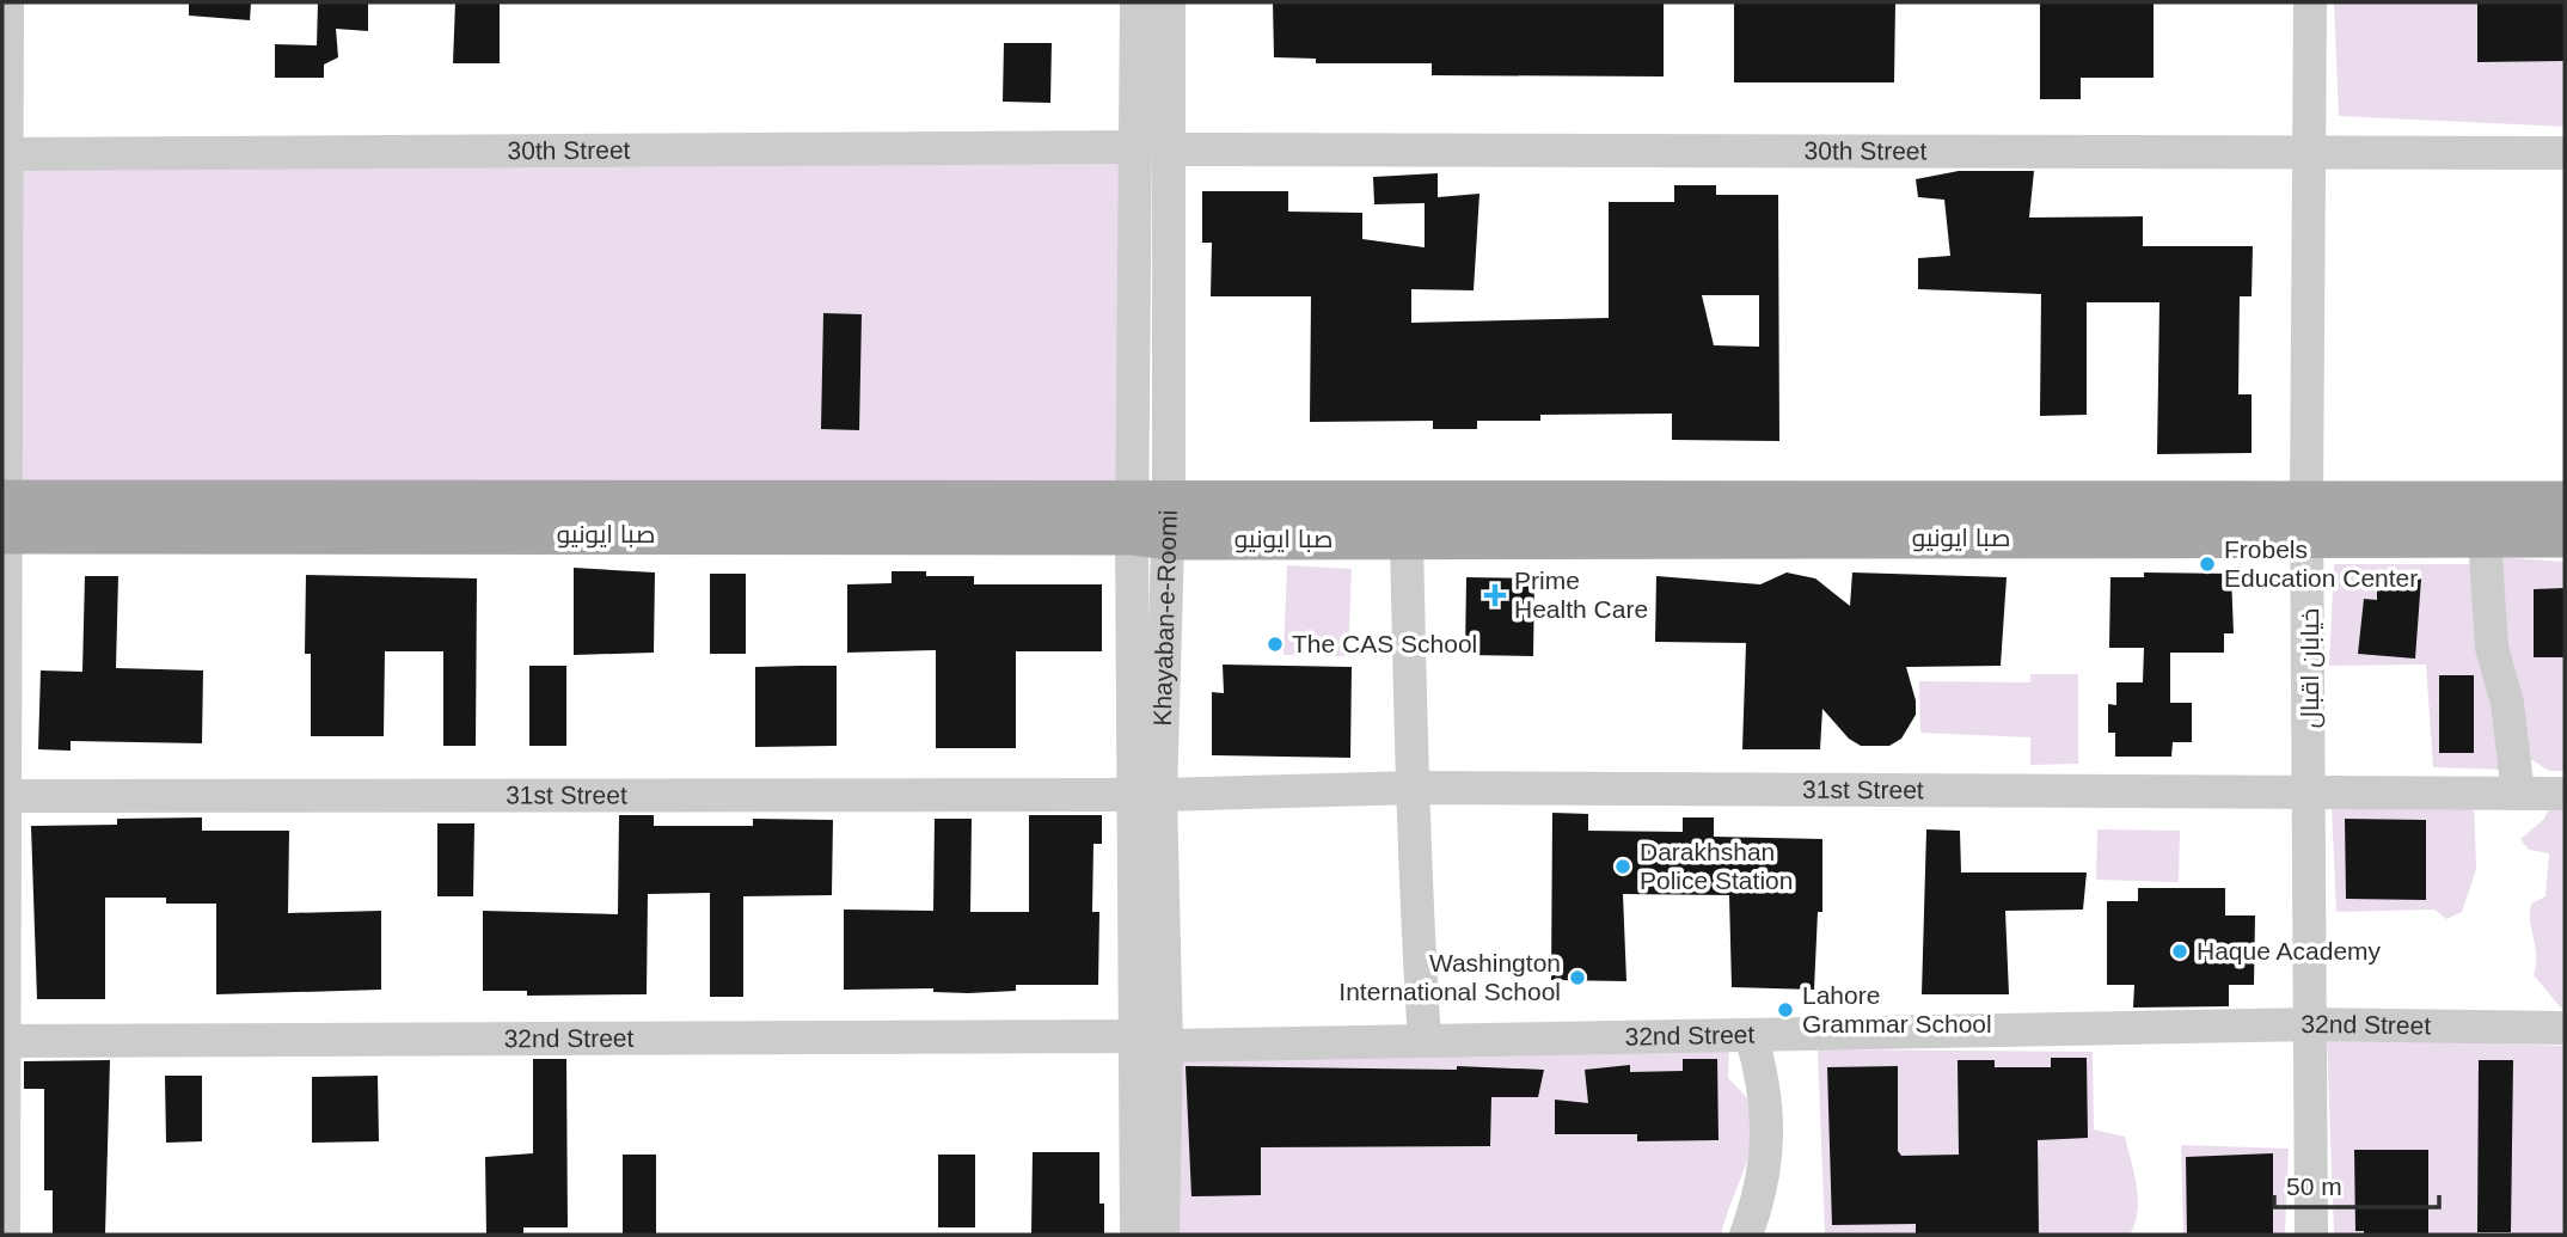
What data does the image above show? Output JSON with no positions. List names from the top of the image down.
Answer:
{
  "streets": {
    "main road": ["صبا ایونیو"],
    "street": [
      "30th Street",
      "Khayaban-e-Roomi",
      "خیابان اقبال",
      "31st Street",
      "32nd Street"
    ]
  },
  "crossings": [
    ["30th Street", "Khayaban-e-Roomi"],
    ["30th Street", "خیابان اقبال"],
    ["صبا ایونیو", "Khayaban-e-Roomi"],
    ["صبا ایونیو", "خیابان اقبال"],
    ["Khayaban-e-Roomi", "31st Street"],
    ["Khayaban-e-Roomi", "32nd Street"],
    ["خیابان اقبال", "31st Street"],
    ["خیابان اقبال", "32nd Street"]
  ],
  "places": {
    "other": [
      "Frobels Education Center",
      "The CAS School",
      "Darakhshan Police Station",
      "Haque Academy",
      "Washington International School",
      "Lahore Grammar School"
    ],
    "health": ["Prime Health Care"]
  },
  "scale_bar": "50 m"
}
